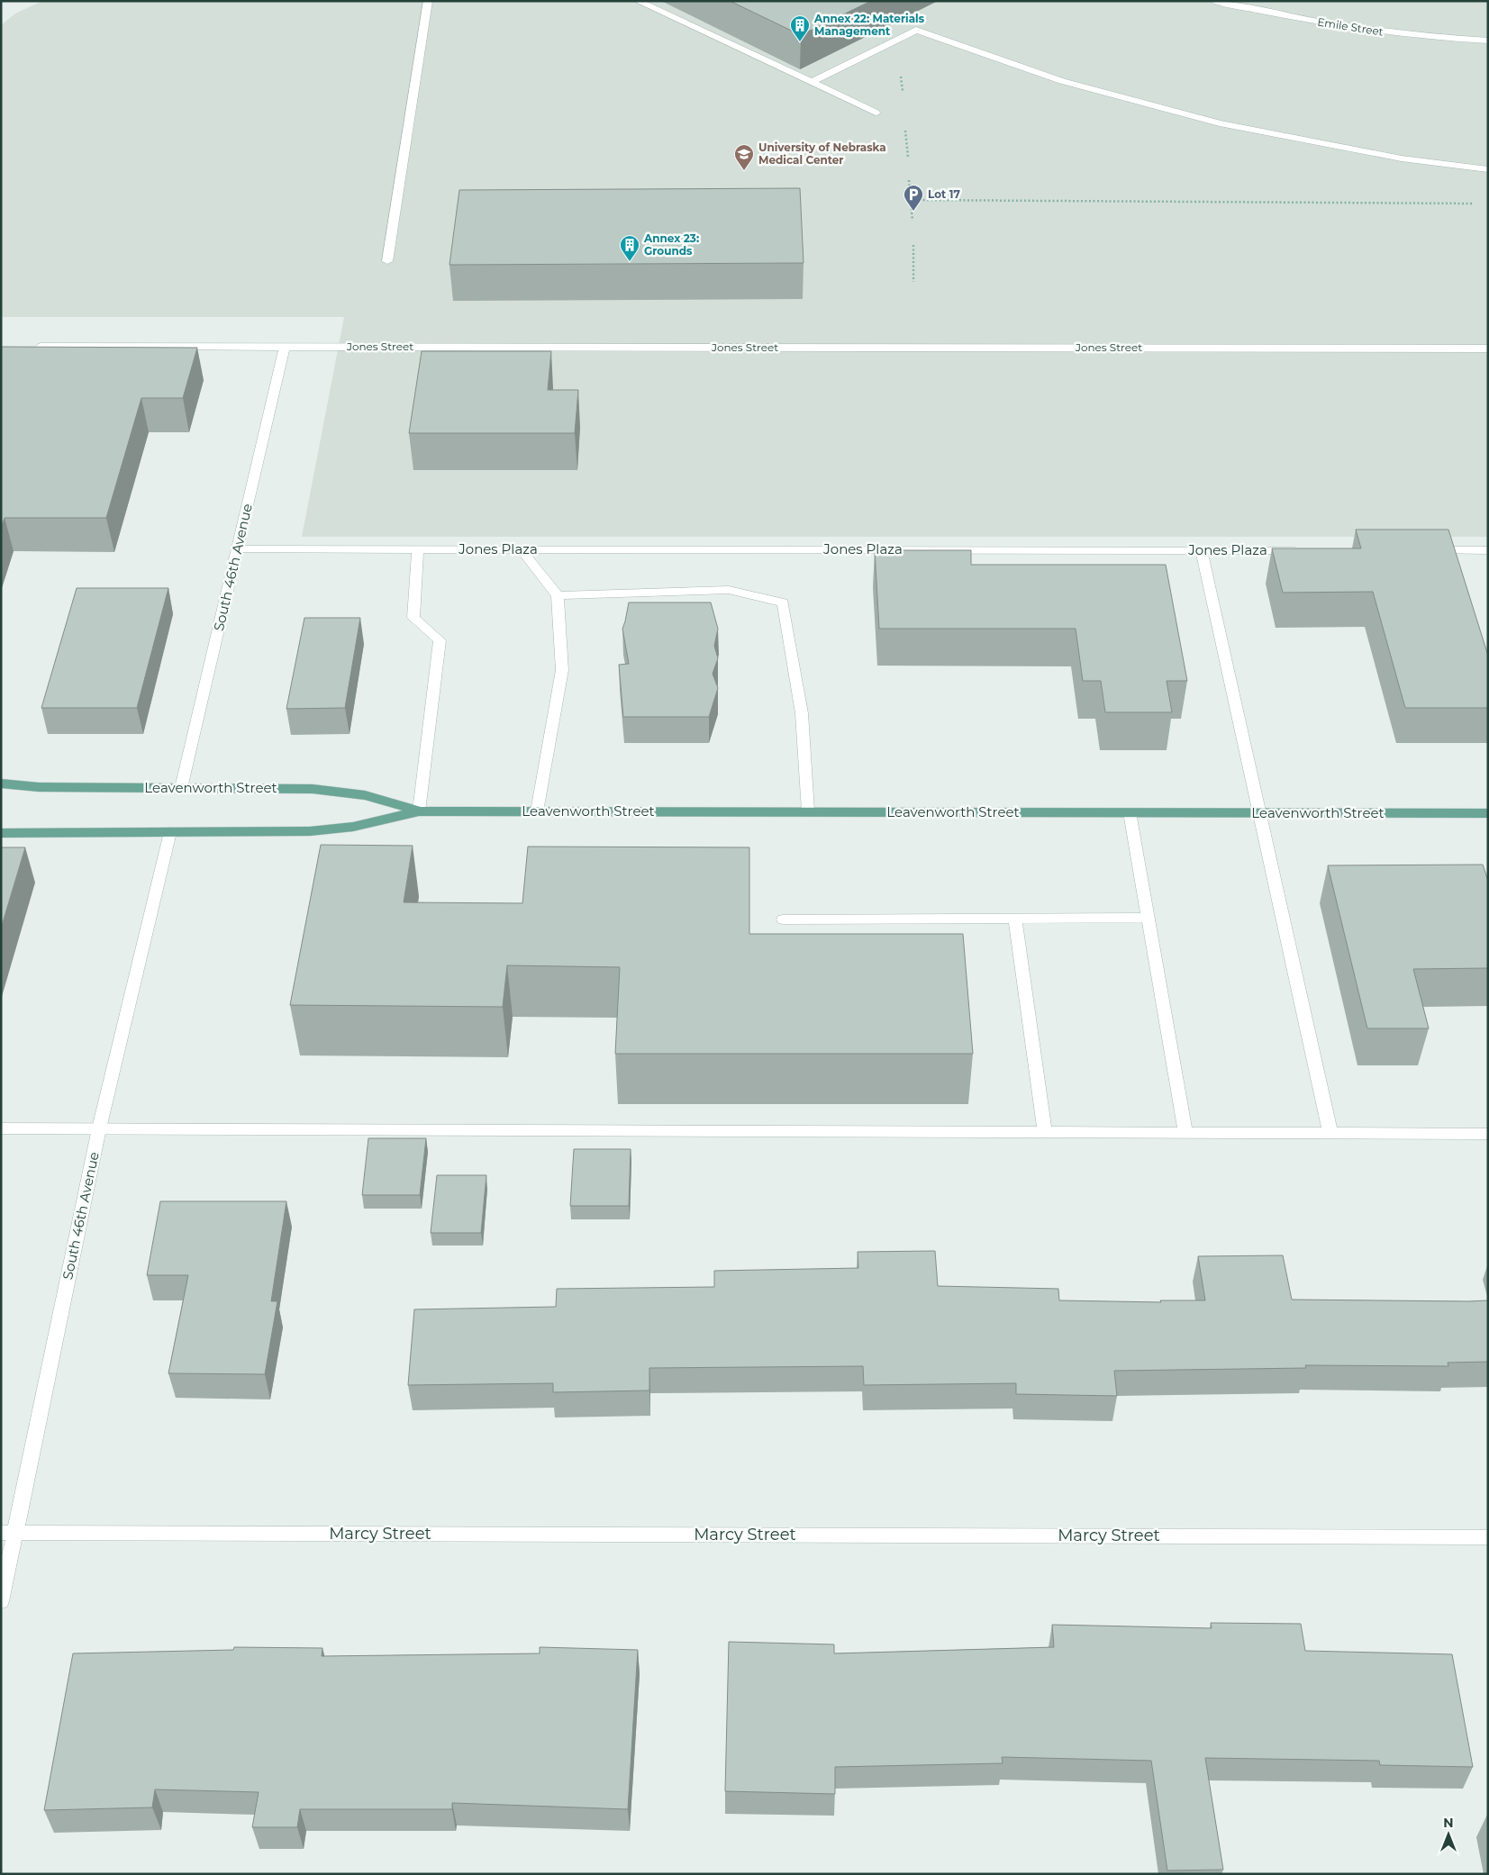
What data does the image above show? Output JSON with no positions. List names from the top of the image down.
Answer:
{
  "streets": {
    "main road": ["Leavenworth Street"],
    "street": [
      "Emile Street",
      "Jones Street",
      "Jones Plaza",
      "South 46th Avenue",
      "Marcy Street"
    ]
  },
  "crossings": [
    ["Jones Street", "South 46th Avenue"],
    ["Jones Plaza", "South 46th Avenue"],
    ["South 46th Avenue", "Leavenworth Street"],
    ["South 46th Avenue", "Marcy Street"]
  ],
  "places": {
    "building": ["Annex 22: Materials Management", "Annex 23: Grounds"],
    "school or university": ["University of Nebraska Medical Center"],
    "parking": ["Lot 17"]
  },
  "north": "top"
}
